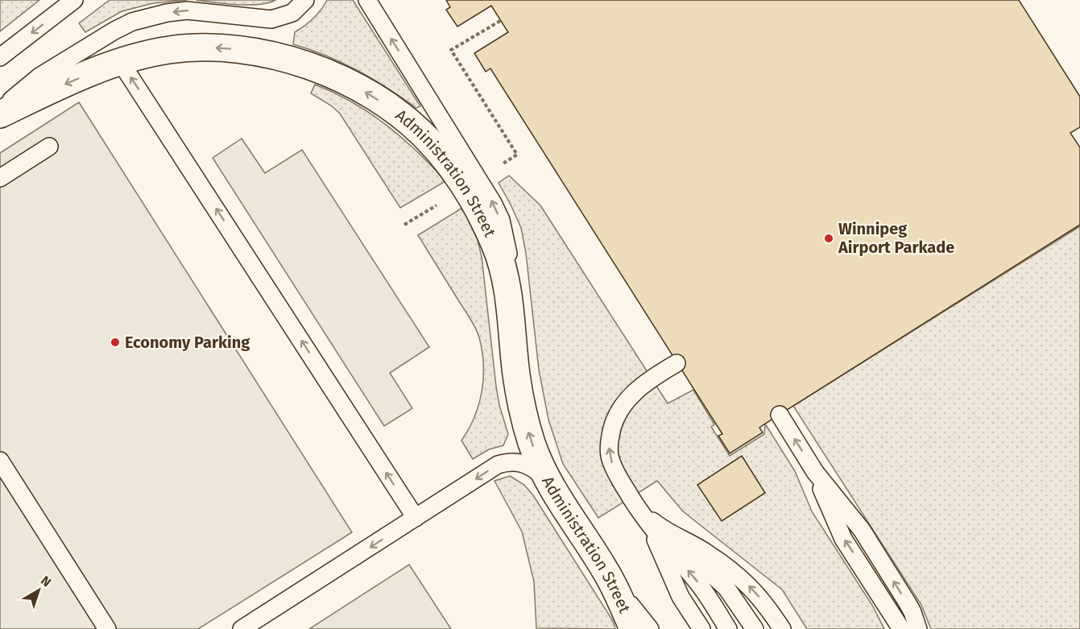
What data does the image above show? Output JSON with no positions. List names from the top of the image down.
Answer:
{
  "streets": {
    "street": ["Administration Street"]
  },
  "places": ["Winnipeg Airport Parkade", "Economy Parking"],
  "north": "top right"
}
